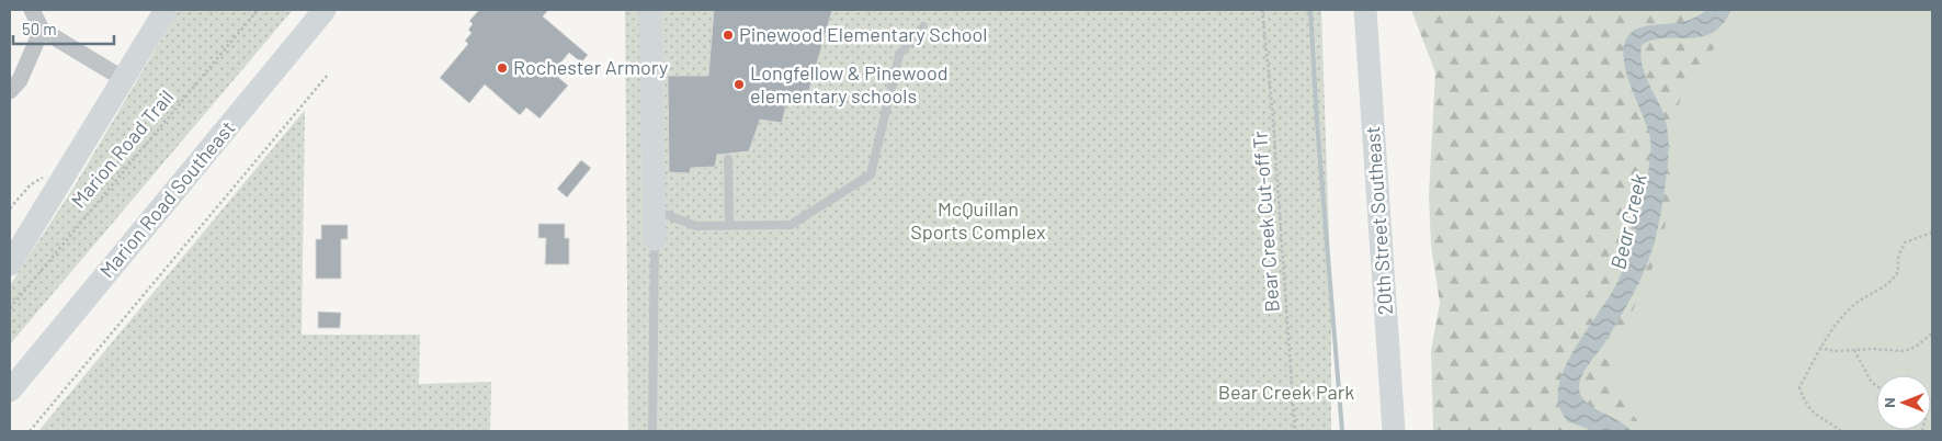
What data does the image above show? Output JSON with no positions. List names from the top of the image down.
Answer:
{
  "streets": {
    "street": ["Marion Road Southeast", "20th Street Southeast"],
    "path": ["Marion Road Trail", "Bear Creek Cut-off Tr"]
  },
  "water": ["Bear Creek"],
  "parks": ["McQuillan Sports Complex", "Bear Creek Park"],
  "places": ["Pinewood Elementary School", "Rochester Armory", "Longfellow & Pinewood elementary schools"],
  "scale_bar": "50 m",
  "north": "left"
}
